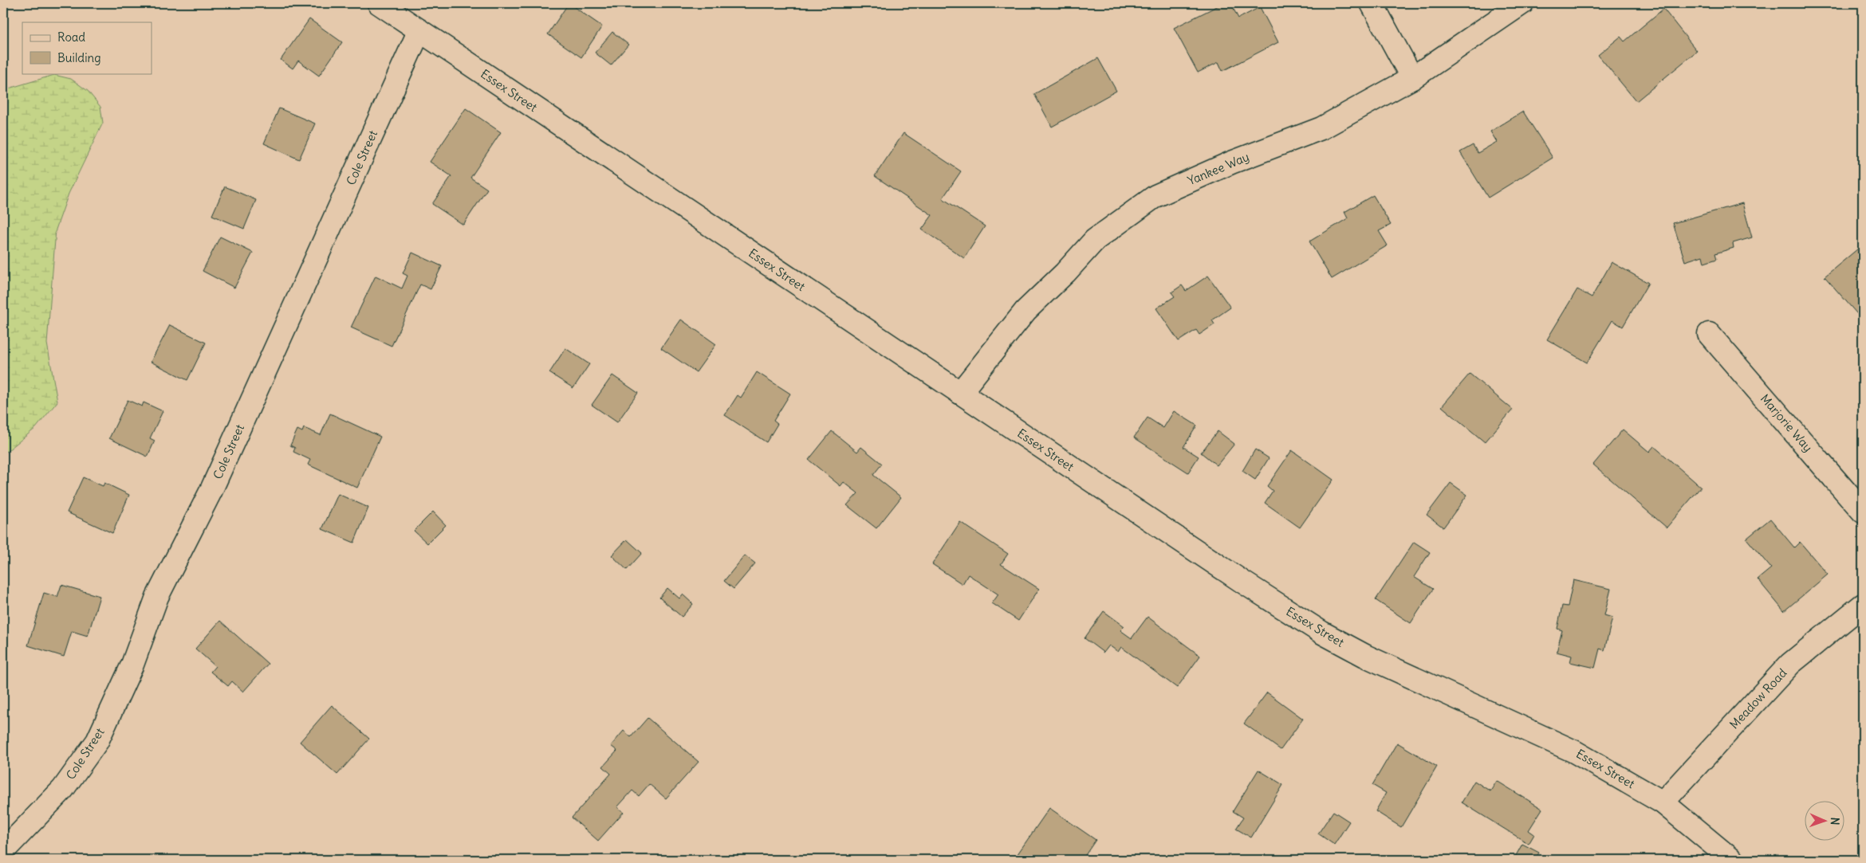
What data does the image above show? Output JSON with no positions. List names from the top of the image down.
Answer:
{
  "streets": {
    "street": [
      "Essex Street",
      "Cole Street",
      "Yankee Way",
      "Marjorie Way",
      "Meadow Road"
    ]
  },
  "crossings": [
    ["Essex Street", "Cole Street"],
    ["Essex Street", "Yankee Way"],
    ["Essex Street", "Meadow Road"]
  ],
  "legend": ["Road", "Building"],
  "north": "right"
}
